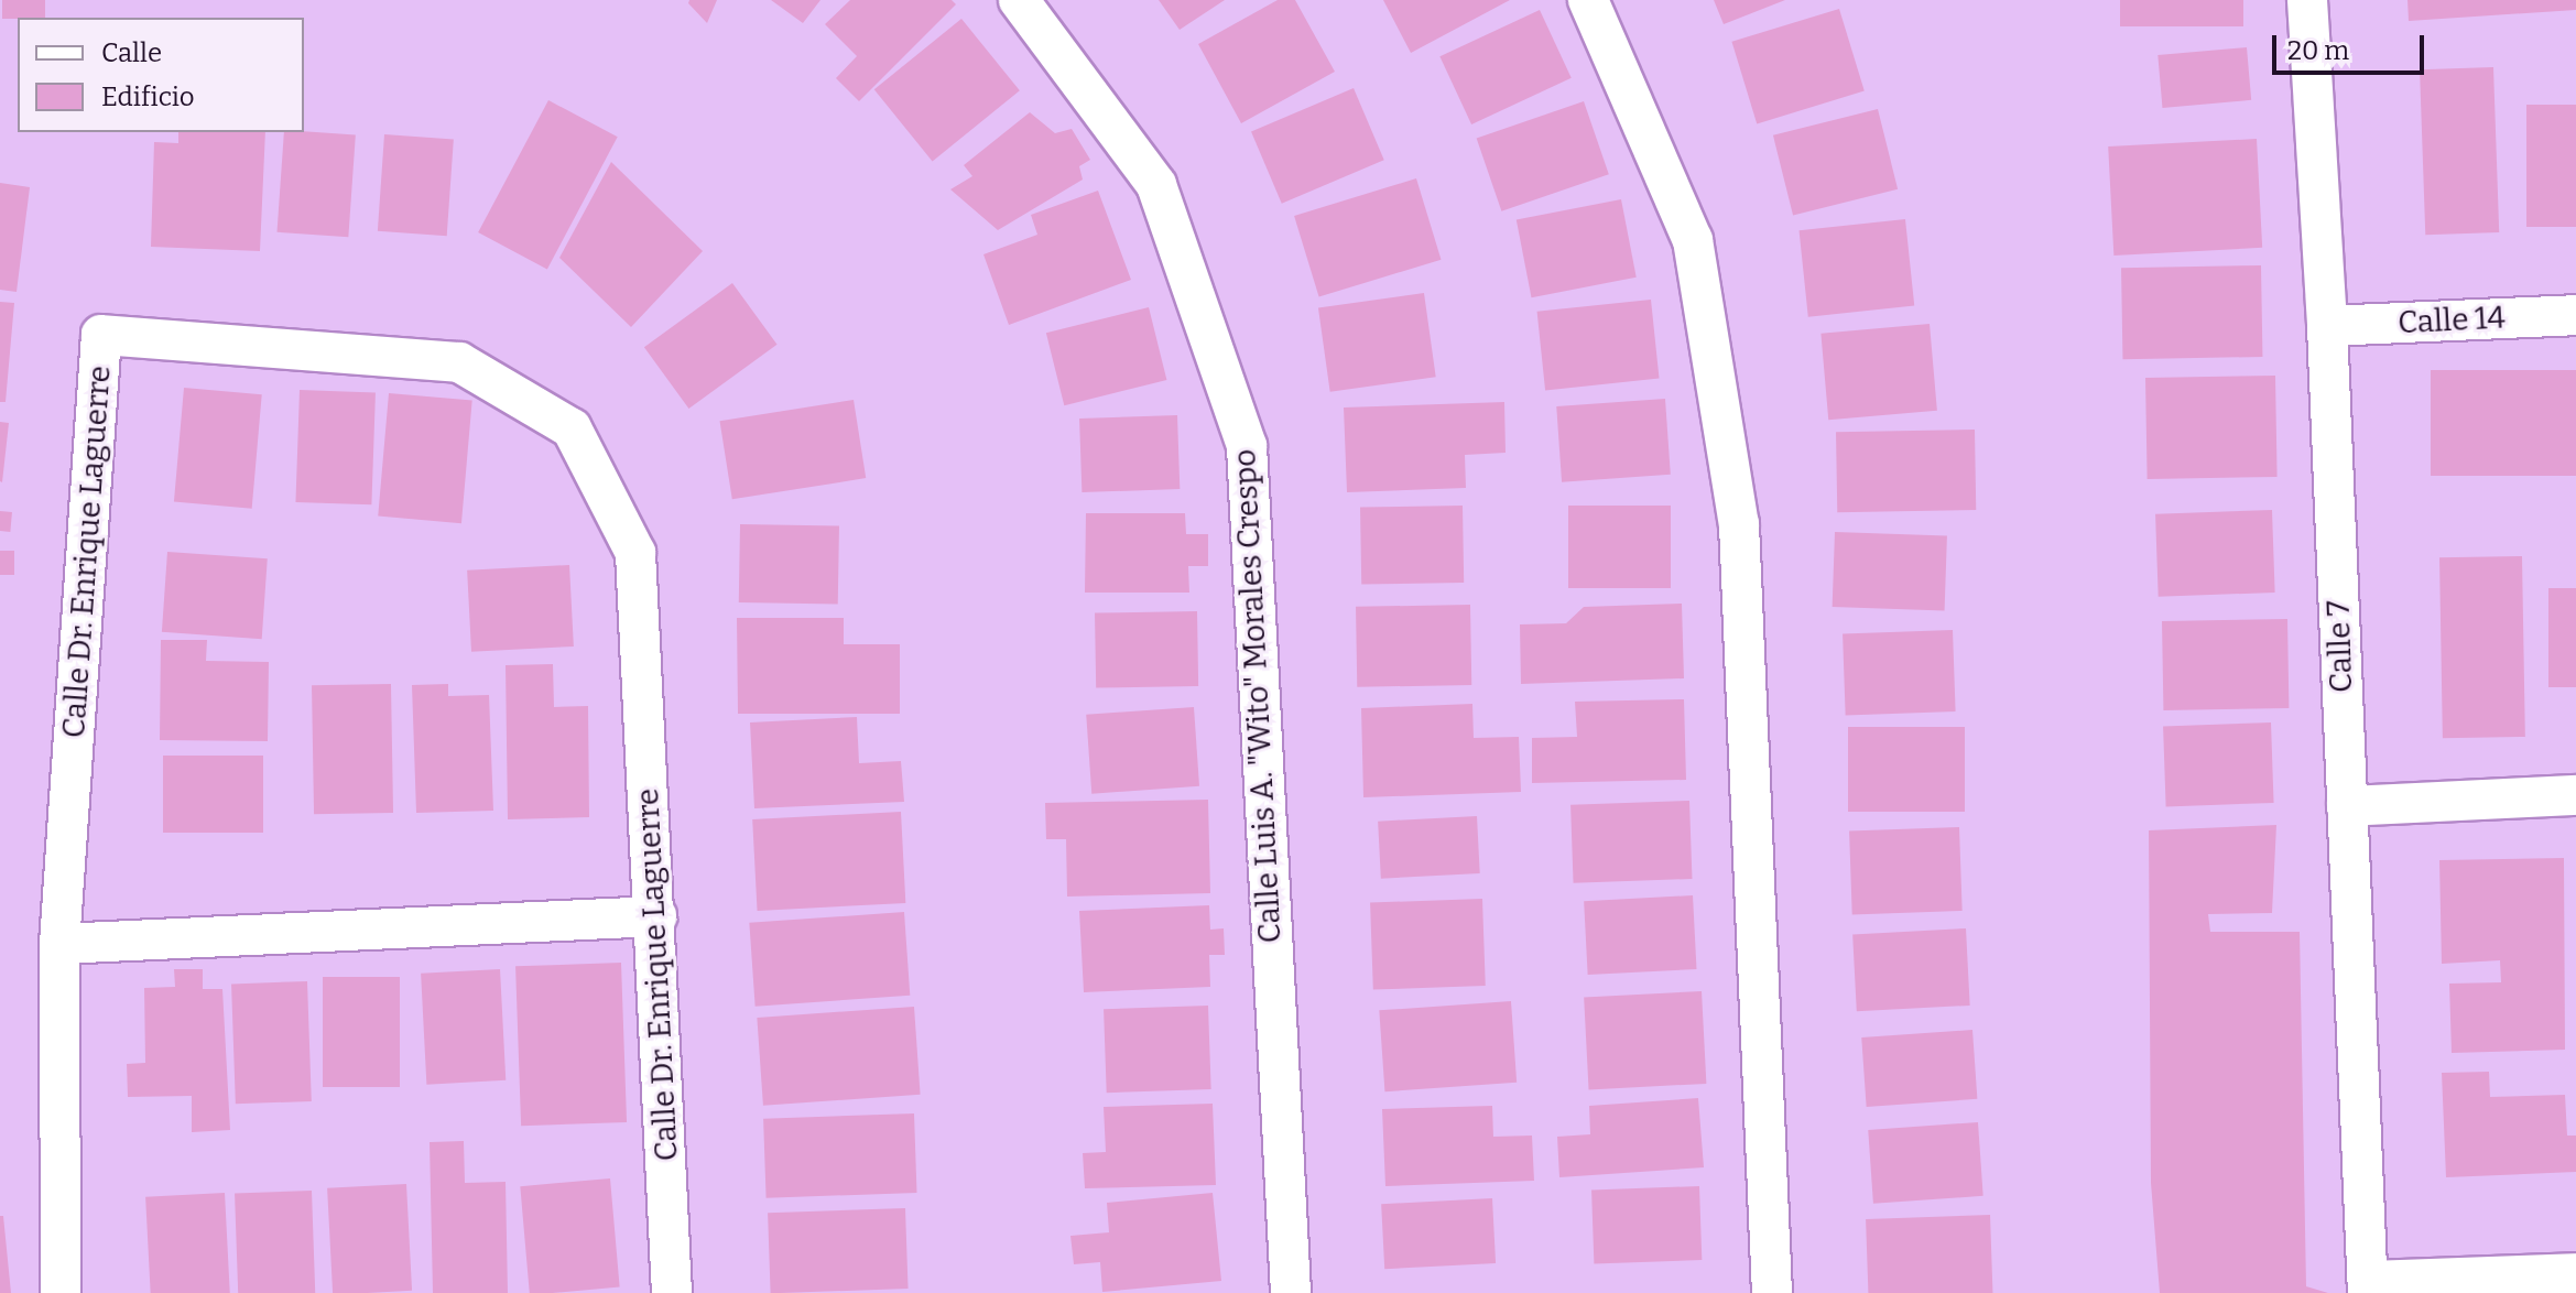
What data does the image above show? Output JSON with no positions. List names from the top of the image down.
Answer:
{
  "streets": {
    "street": [
      "Calle 14",
      "Calle Dr. Enrique Laguerre",
      "Calle 7",
      "Calle Luis A. \"Wito\" Morales Crespo"
    ]
  },
  "crossings": [
    ["Calle 14", "Calle 7"]
  ],
  "legend": ["Calle", "Edificio"],
  "scale_bar": "20 m"
}
